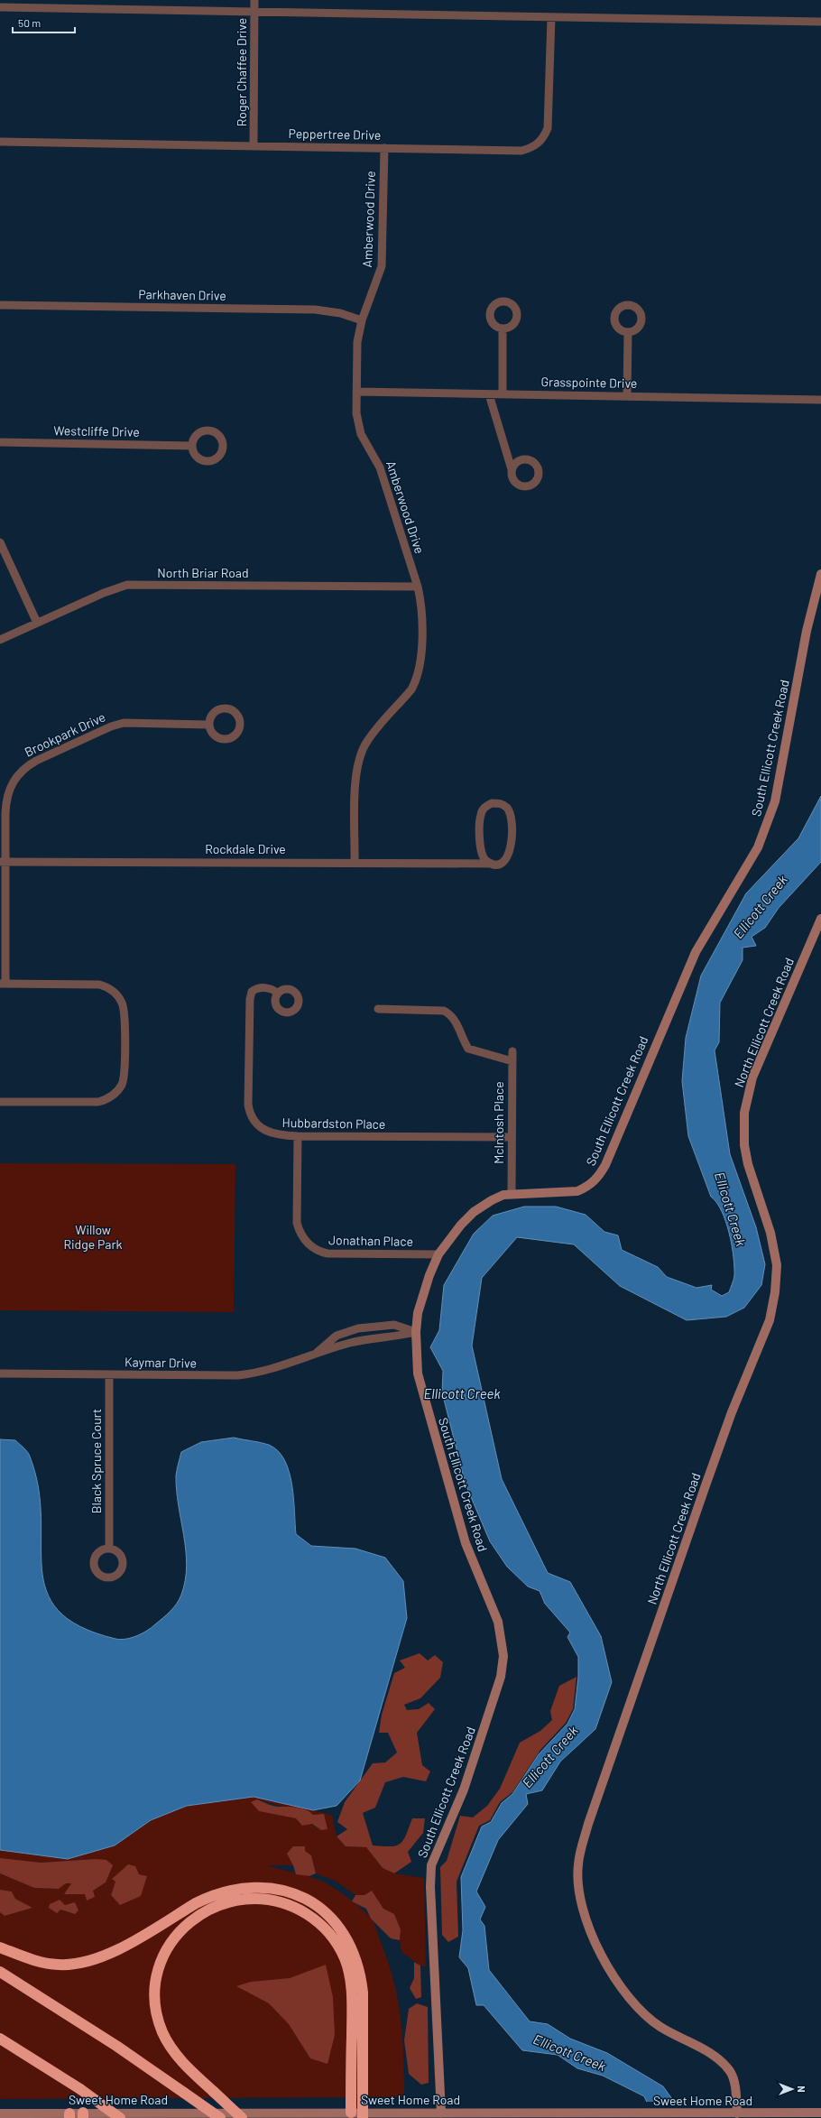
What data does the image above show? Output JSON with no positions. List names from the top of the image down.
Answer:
{
  "streets": {
    "street": [
      "Roger Chaffee Drive",
      "Peppertree Drive",
      "Amberwood Drive",
      "Parkhaven Drive",
      "Grasspointe Drive",
      "Westcliffe Drive",
      "North Briar Road",
      "Brookpark Drive",
      "South Ellicott Creek Road",
      "Rockdale Drive",
      "North Ellicott Creek Road",
      "McIntosh Place",
      "Hubbardston Place",
      "Jonathan Place",
      "Kaymar Drive",
      "Black Spruce Court",
      "Sweet Home Road"
    ]
  },
  "crossings": [
    ["Roger Chaffee Drive", "Peppertree Drive"],
    ["Peppertree Drive", "Amberwood Drive"],
    ["Amberwood Drive", "Parkhaven Drive"],
    ["Amberwood Drive", "Grasspointe Drive"],
    ["Amberwood Drive", "North Briar Road"],
    ["Amberwood Drive", "Rockdale Drive"],
    ["Brookpark Drive", "Rockdale Drive"],
    ["South Ellicott Creek Road", "McIntosh Place"],
    ["South Ellicott Creek Road", "Jonathan Place"],
    ["South Ellicott Creek Road", "Kaymar Drive"],
    ["South Ellicott Creek Road", "Sweet Home Road"],
    ["North Ellicott Creek Road", "Sweet Home Road"],
    ["McIntosh Place", "Hubbardston Place"],
    ["Hubbardston Place", "Jonathan Place"],
    ["Kaymar Drive", "Black Spruce Court"]
  ],
  "water": ["Ellicott Creek"],
  "parks": ["Willow Ridge Park"],
  "scale_bar": "50 m",
  "north": "right"
}
